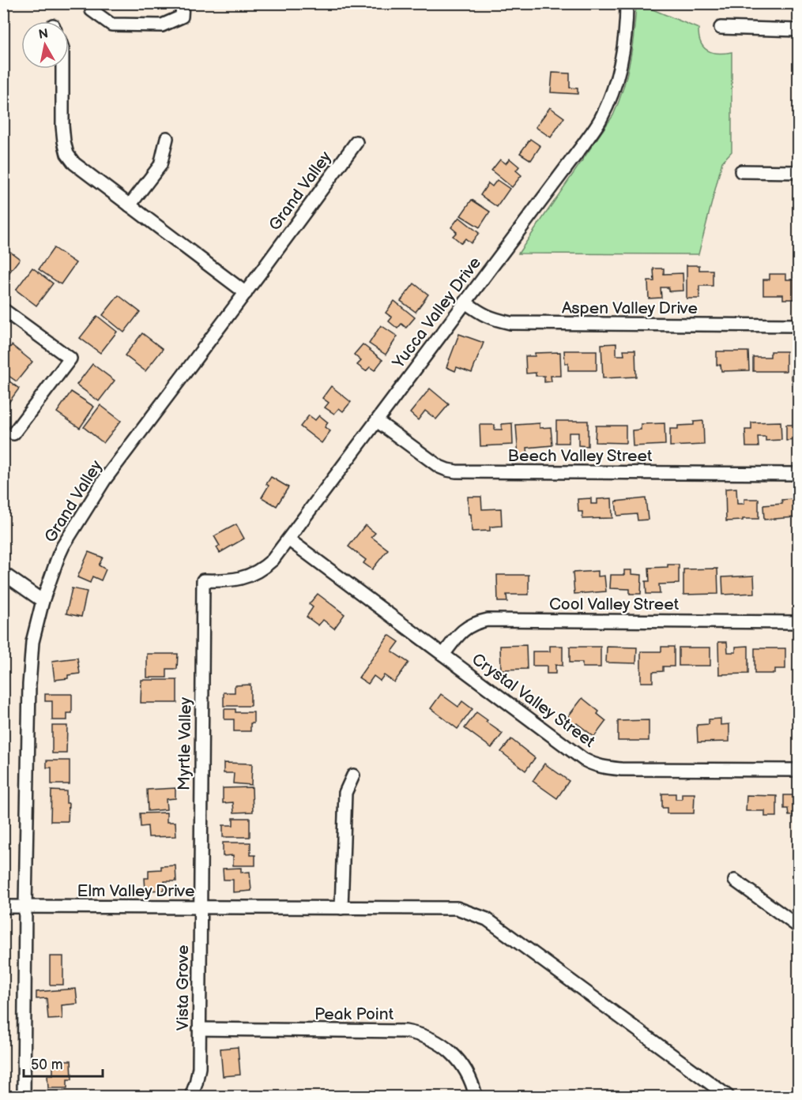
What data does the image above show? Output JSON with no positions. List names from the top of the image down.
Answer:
{
  "streets": {
    "street": [
      "Grand Valley",
      "Aspen Valley Drive",
      "Yucca Valley Drive",
      "Beech Valley Street",
      "Cool Valley Street",
      "Crystal Valley Street",
      "Myrtle Valley",
      "Elm Valley Drive",
      "Vista Grove",
      "Peak Point"
    ]
  },
  "crossings": [
    ["Grand Valley", "Elm Valley Drive"],
    ["Aspen Valley Drive", "Yucca Valley Drive"],
    ["Yucca Valley Drive", "Beech Valley Street"],
    ["Yucca Valley Drive", "Crystal Valley Street"],
    ["Yucca Valley Drive", "Myrtle Valley"],
    ["Cool Valley Street", "Crystal Valley Street"],
    ["Myrtle Valley", "Elm Valley Drive"],
    ["Myrtle Valley", "Vista Grove"],
    ["Elm Valley Drive", "Vista Grove"],
    ["Vista Grove", "Peak Point"]
  ],
  "scale_bar": "50 m",
  "north": "top"
}
